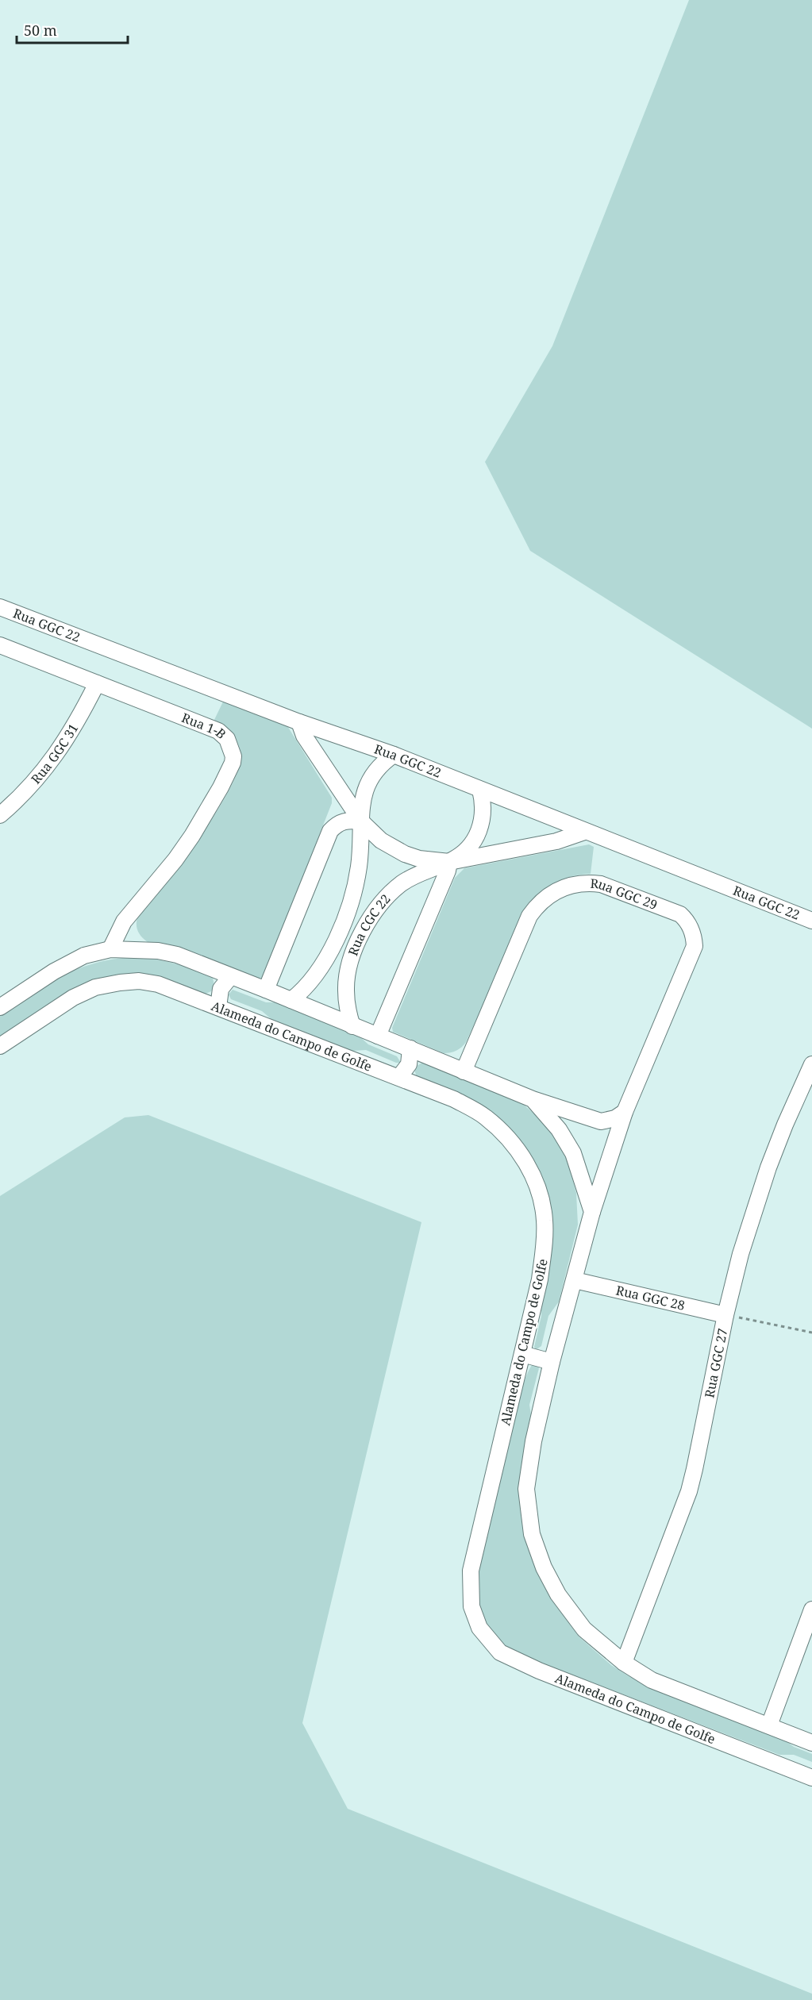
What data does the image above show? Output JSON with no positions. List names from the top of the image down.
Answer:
{
  "streets": {
    "street": [
      "Rua GGC 22",
      "Rua 1-B",
      "Rua GGC 31",
      "Rua GGC 29",
      "Rua CGC 22",
      "Alameda do Campo de Golfe",
      "Rua GGC 28",
      "Rua GGC 27"
    ]
  },
  "crossings": [
    ["Rua GGC 22", "Rua CGC 22"],
    ["Rua 1-B", "Rua GGC 31"],
    ["Rua GGC 28", "Rua GGC 27"]
  ],
  "scale_bar": "50 m"
}
